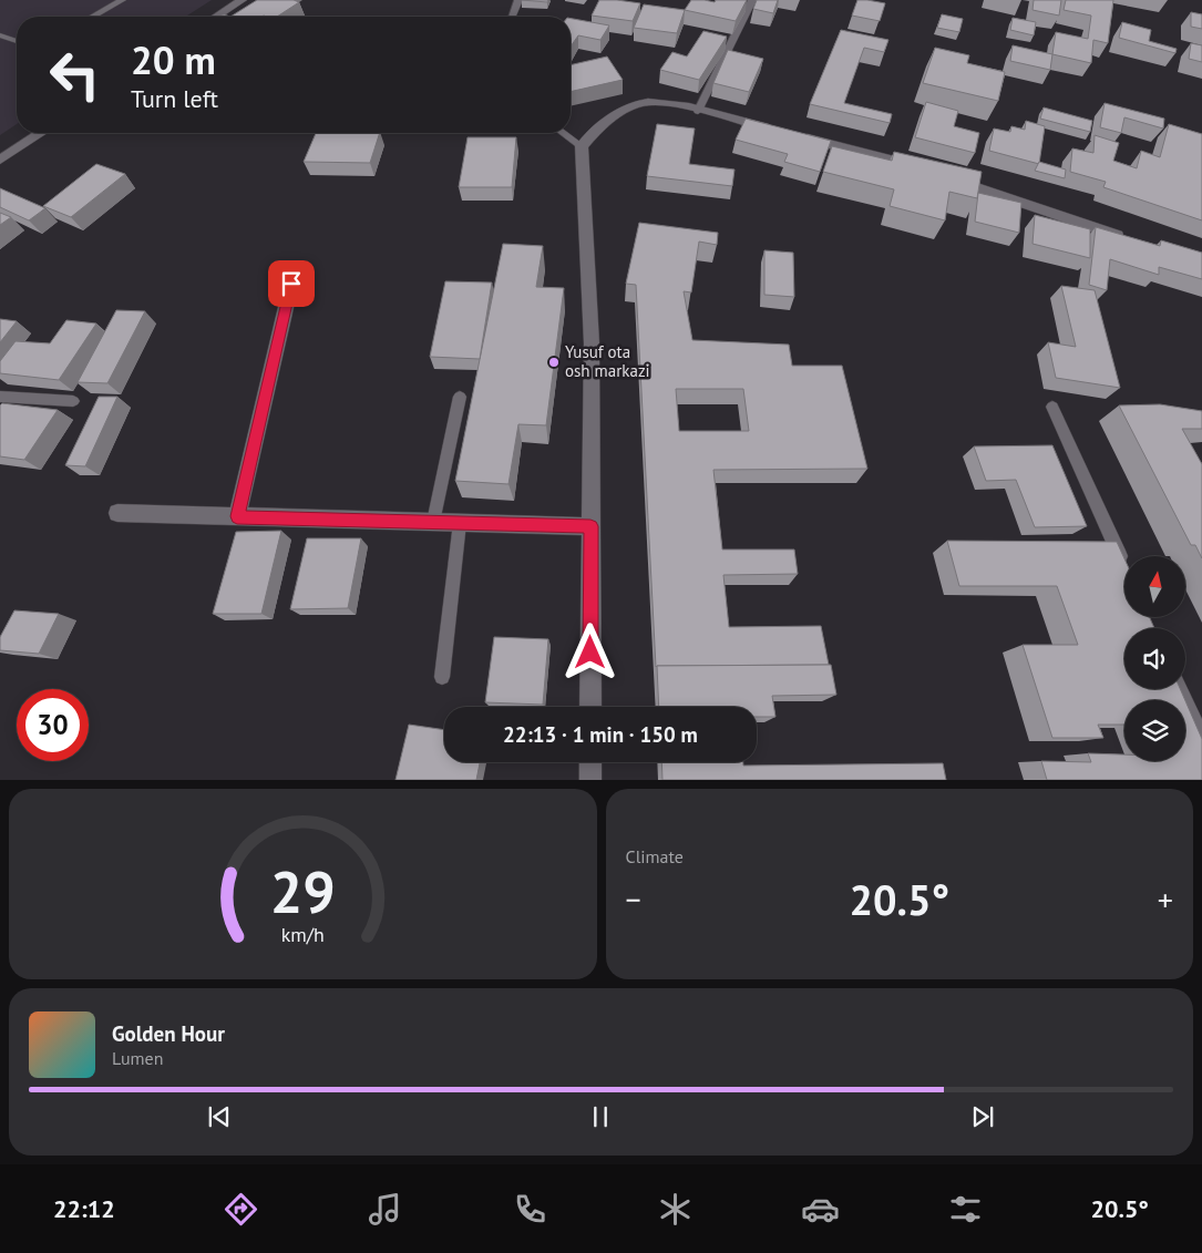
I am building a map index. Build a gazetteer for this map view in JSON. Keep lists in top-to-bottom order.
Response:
{
  "places": ["Yusuf ota osh markazi"],
  "north": "top",
  "page": {
    "turn": ["20 m", "Turn left"],
    "limit": "30",
    "trip": "22:13 · 1 min · 150 m",
    "tile": "Climate",
    "heat": ["−", "20.5°", "+"],
    "song": ["Golden Hour", "Lumen"],
    "tabs": ["22:12", "20.5°"],
    "gauge": ["29", "km/h"]
  }
}
